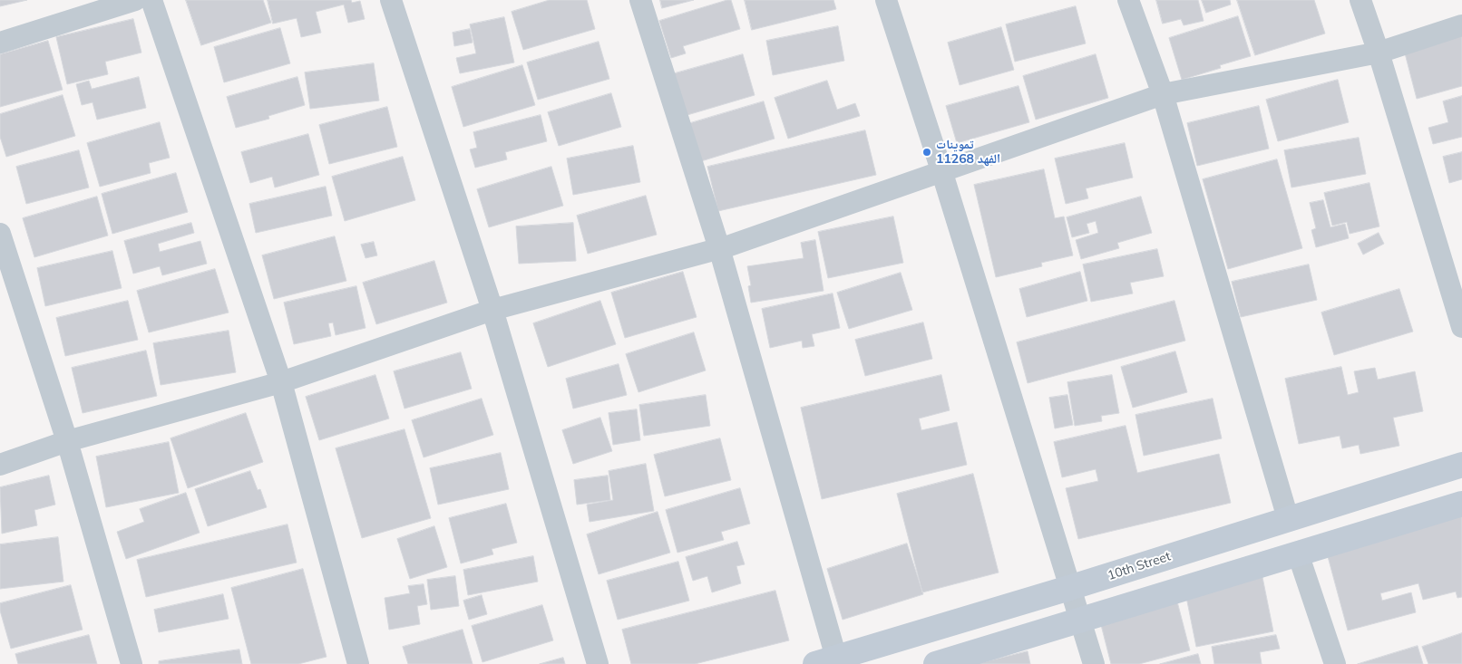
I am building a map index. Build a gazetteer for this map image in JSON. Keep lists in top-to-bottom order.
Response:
{
  "streets": {
    "street": ["10th Street"]
  },
  "places": ["تموينات الفهد 11268"]
}
